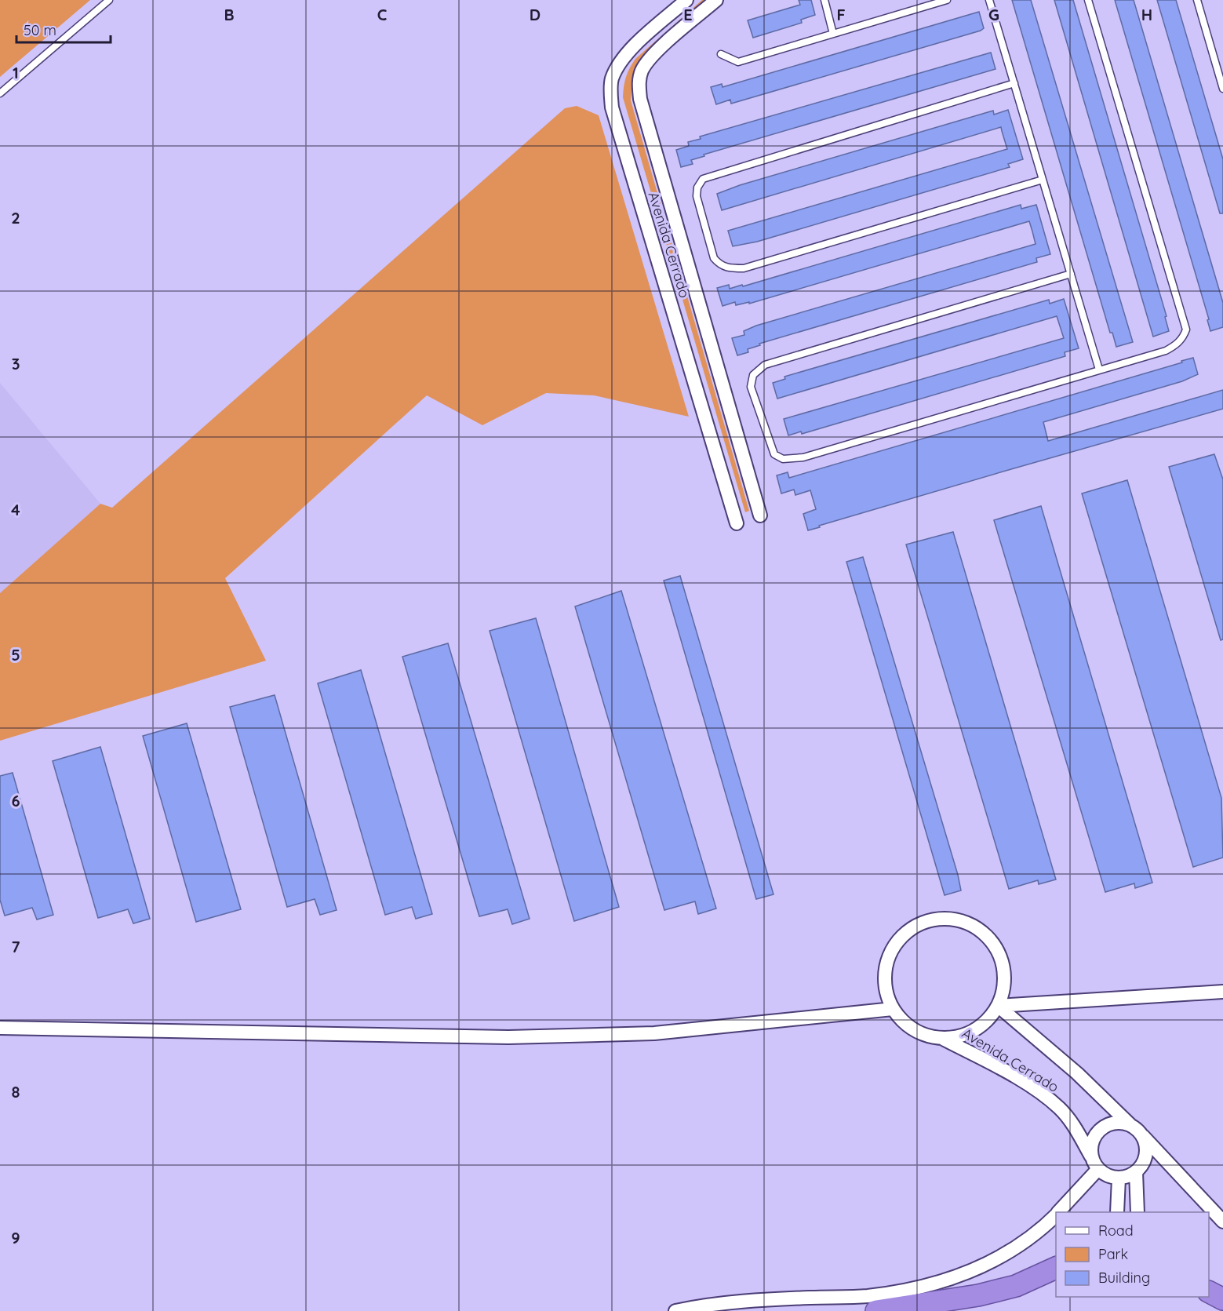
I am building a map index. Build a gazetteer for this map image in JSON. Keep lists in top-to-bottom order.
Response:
{
  "streets": {
    "street": ["Avenida Cerrado"]
  },
  "legend": ["Road", "Park", "Building"],
  "scale_bar": "50 m",
  "grid": {
    "columns": [
      "B",
      "C",
      "D",
      "E",
      "F",
      "G",
      "H"
    ],
    "rows": [
      "1",
      "2",
      "3",
      "4",
      "5",
      "6",
      "7",
      "8",
      "9"
    ]
  }
}
